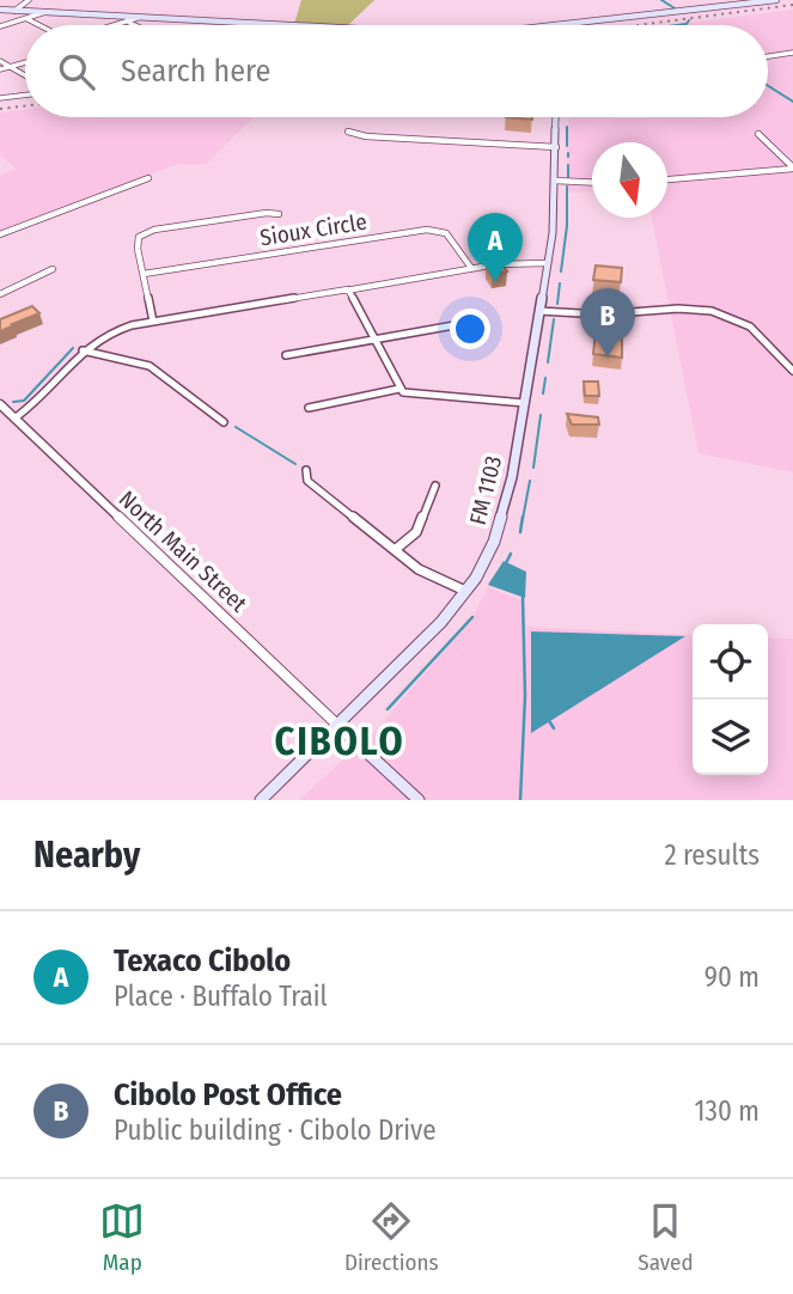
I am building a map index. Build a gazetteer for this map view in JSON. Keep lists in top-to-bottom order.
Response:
{
  "streets": {
    "main road": ["FM 1103"],
    "street": ["Sioux Circle", "North Main Street"]
  },
  "crossings": [
    ["FM 1103", "North Main Street"]
  ],
  "districts": ["CIBOLO"],
  "north": "bottom",
  "page": {
    "search": "Search here",
    "pins": ["A", "B"],
    "heading": ["Nearby", "2 results"],
    "list": [
      {
        "mark": "A",
        "name": "Texaco Cibolo",
        "note": "Place · Buffalo Trail",
        "value": "90 m"
      },
      {
        "mark": "B",
        "name": "Cibolo Post Office",
        "note": "Public building · Cibolo Drive",
        "value": "130 m"
      }
    ],
    "nav": ["Map", "Directions", "Saved"]
  }
}
